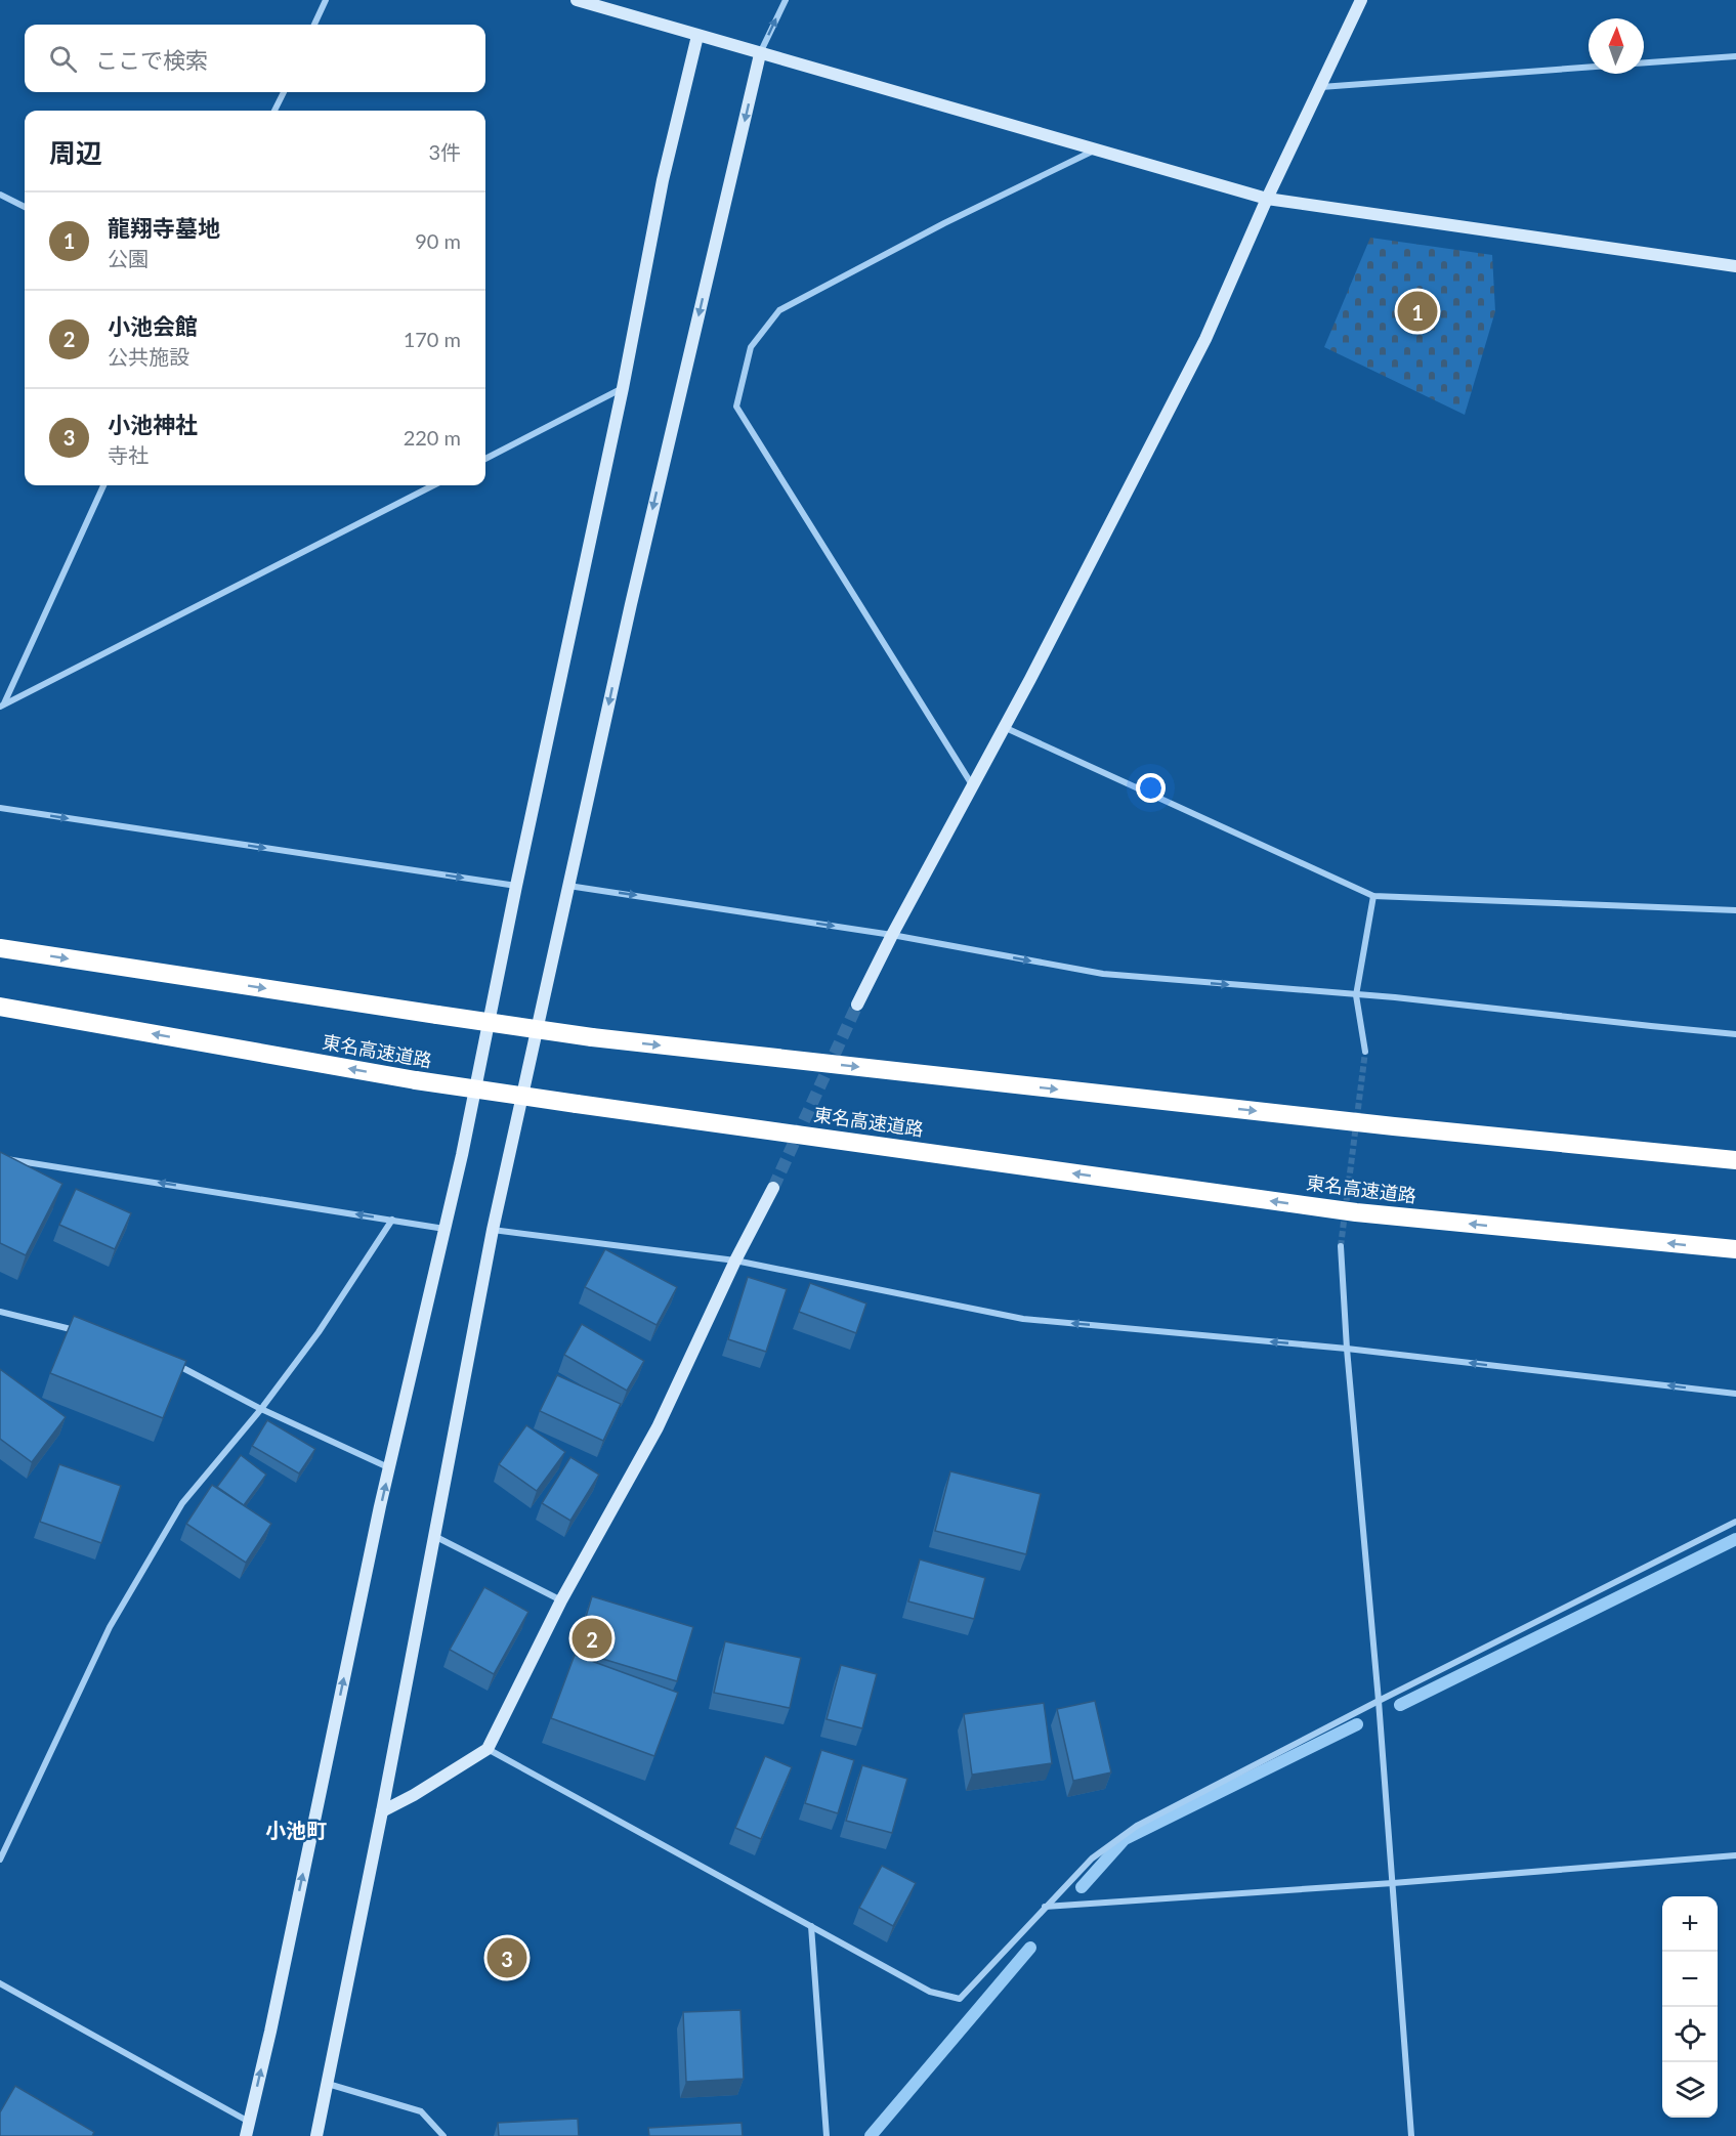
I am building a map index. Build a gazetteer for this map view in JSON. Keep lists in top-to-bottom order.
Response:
{
  "streets": {
    "highway": ["東名高速道路"]
  },
  "districts": ["小池町"],
  "north": "top",
  "page": {
    "search": "ここで検索",
    "heading": ["周辺", "3件"],
    "list": [
      {
        "mark": "1",
        "name": "龍翔寺墓地",
        "note": "公園",
        "value": "90 m"
      },
      {
        "mark": "2",
        "name": "小池会館",
        "note": "公共施設",
        "value": "170 m"
      },
      {
        "mark": "3",
        "name": "小池神社",
        "note": "寺社",
        "value": "220 m"
      }
    ],
    "pins": ["1", "2", "3"],
    "map_buttons": ["+", "−"]
  }
}
